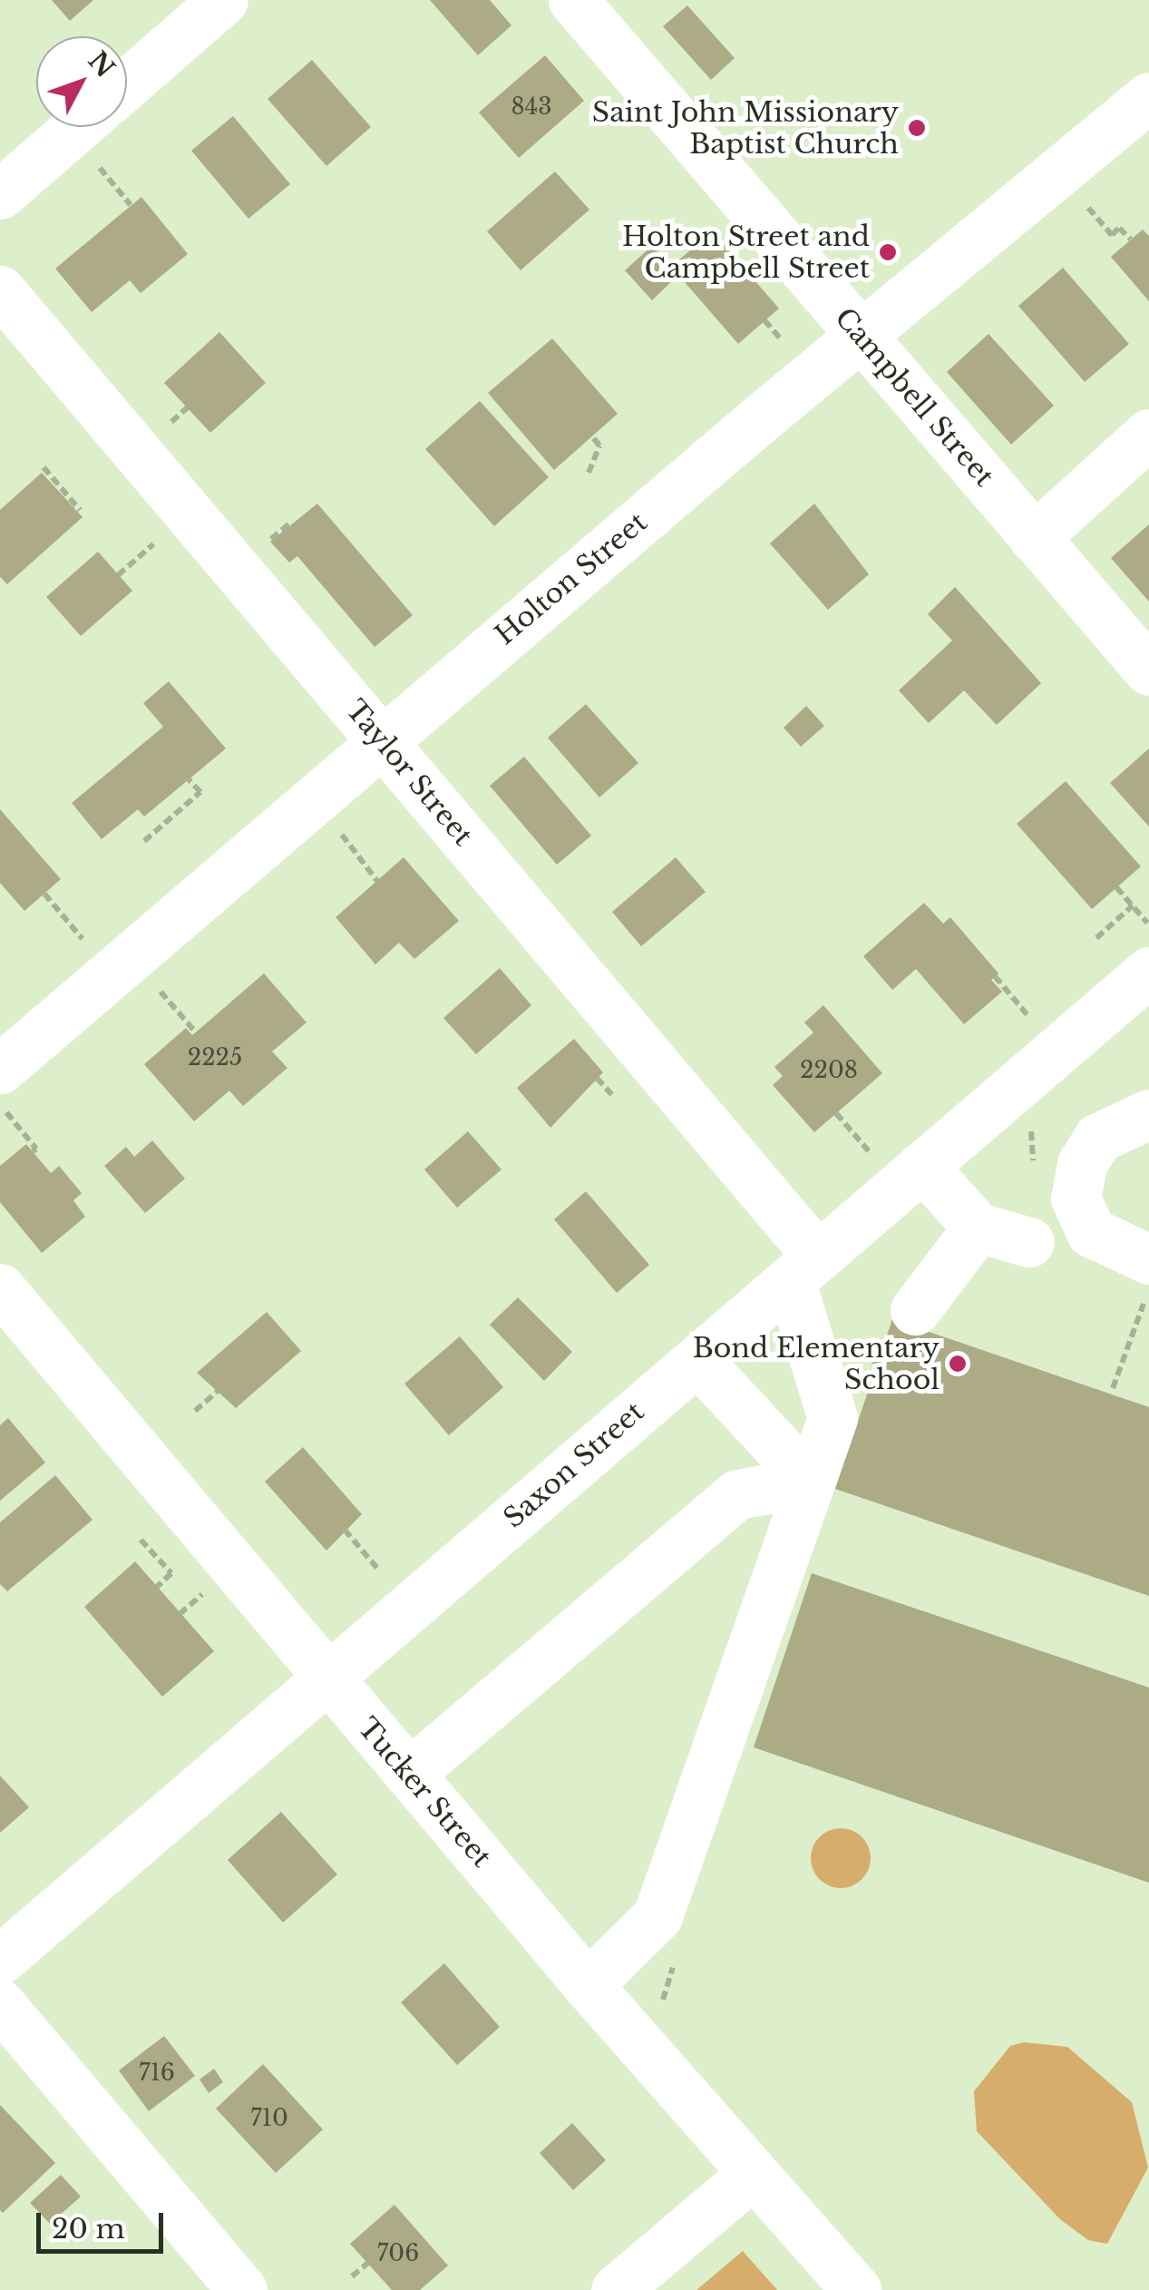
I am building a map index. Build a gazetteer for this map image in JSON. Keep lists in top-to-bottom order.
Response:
{
  "streets": {
    "street": [
      "Campbell Street",
      "Holton Street",
      "Taylor Street",
      "Saxon Street",
      "Tucker Street"
    ]
  },
  "crossings": [
    ["Campbell Street", "Holton Street"],
    ["Holton Street", "Taylor Street"],
    ["Taylor Street", "Saxon Street"],
    ["Saxon Street", "Tucker Street"]
  ],
  "places": ["Saint John Missionary Baptist Church", "Holton Street and Campbell Street", "Bond Elementary School"],
  "house_numbers": [
    "843",
    "2225",
    "2208",
    "716",
    "710",
    "706"
  ],
  "scale_bar": "20 m",
  "north": "top right"
}
